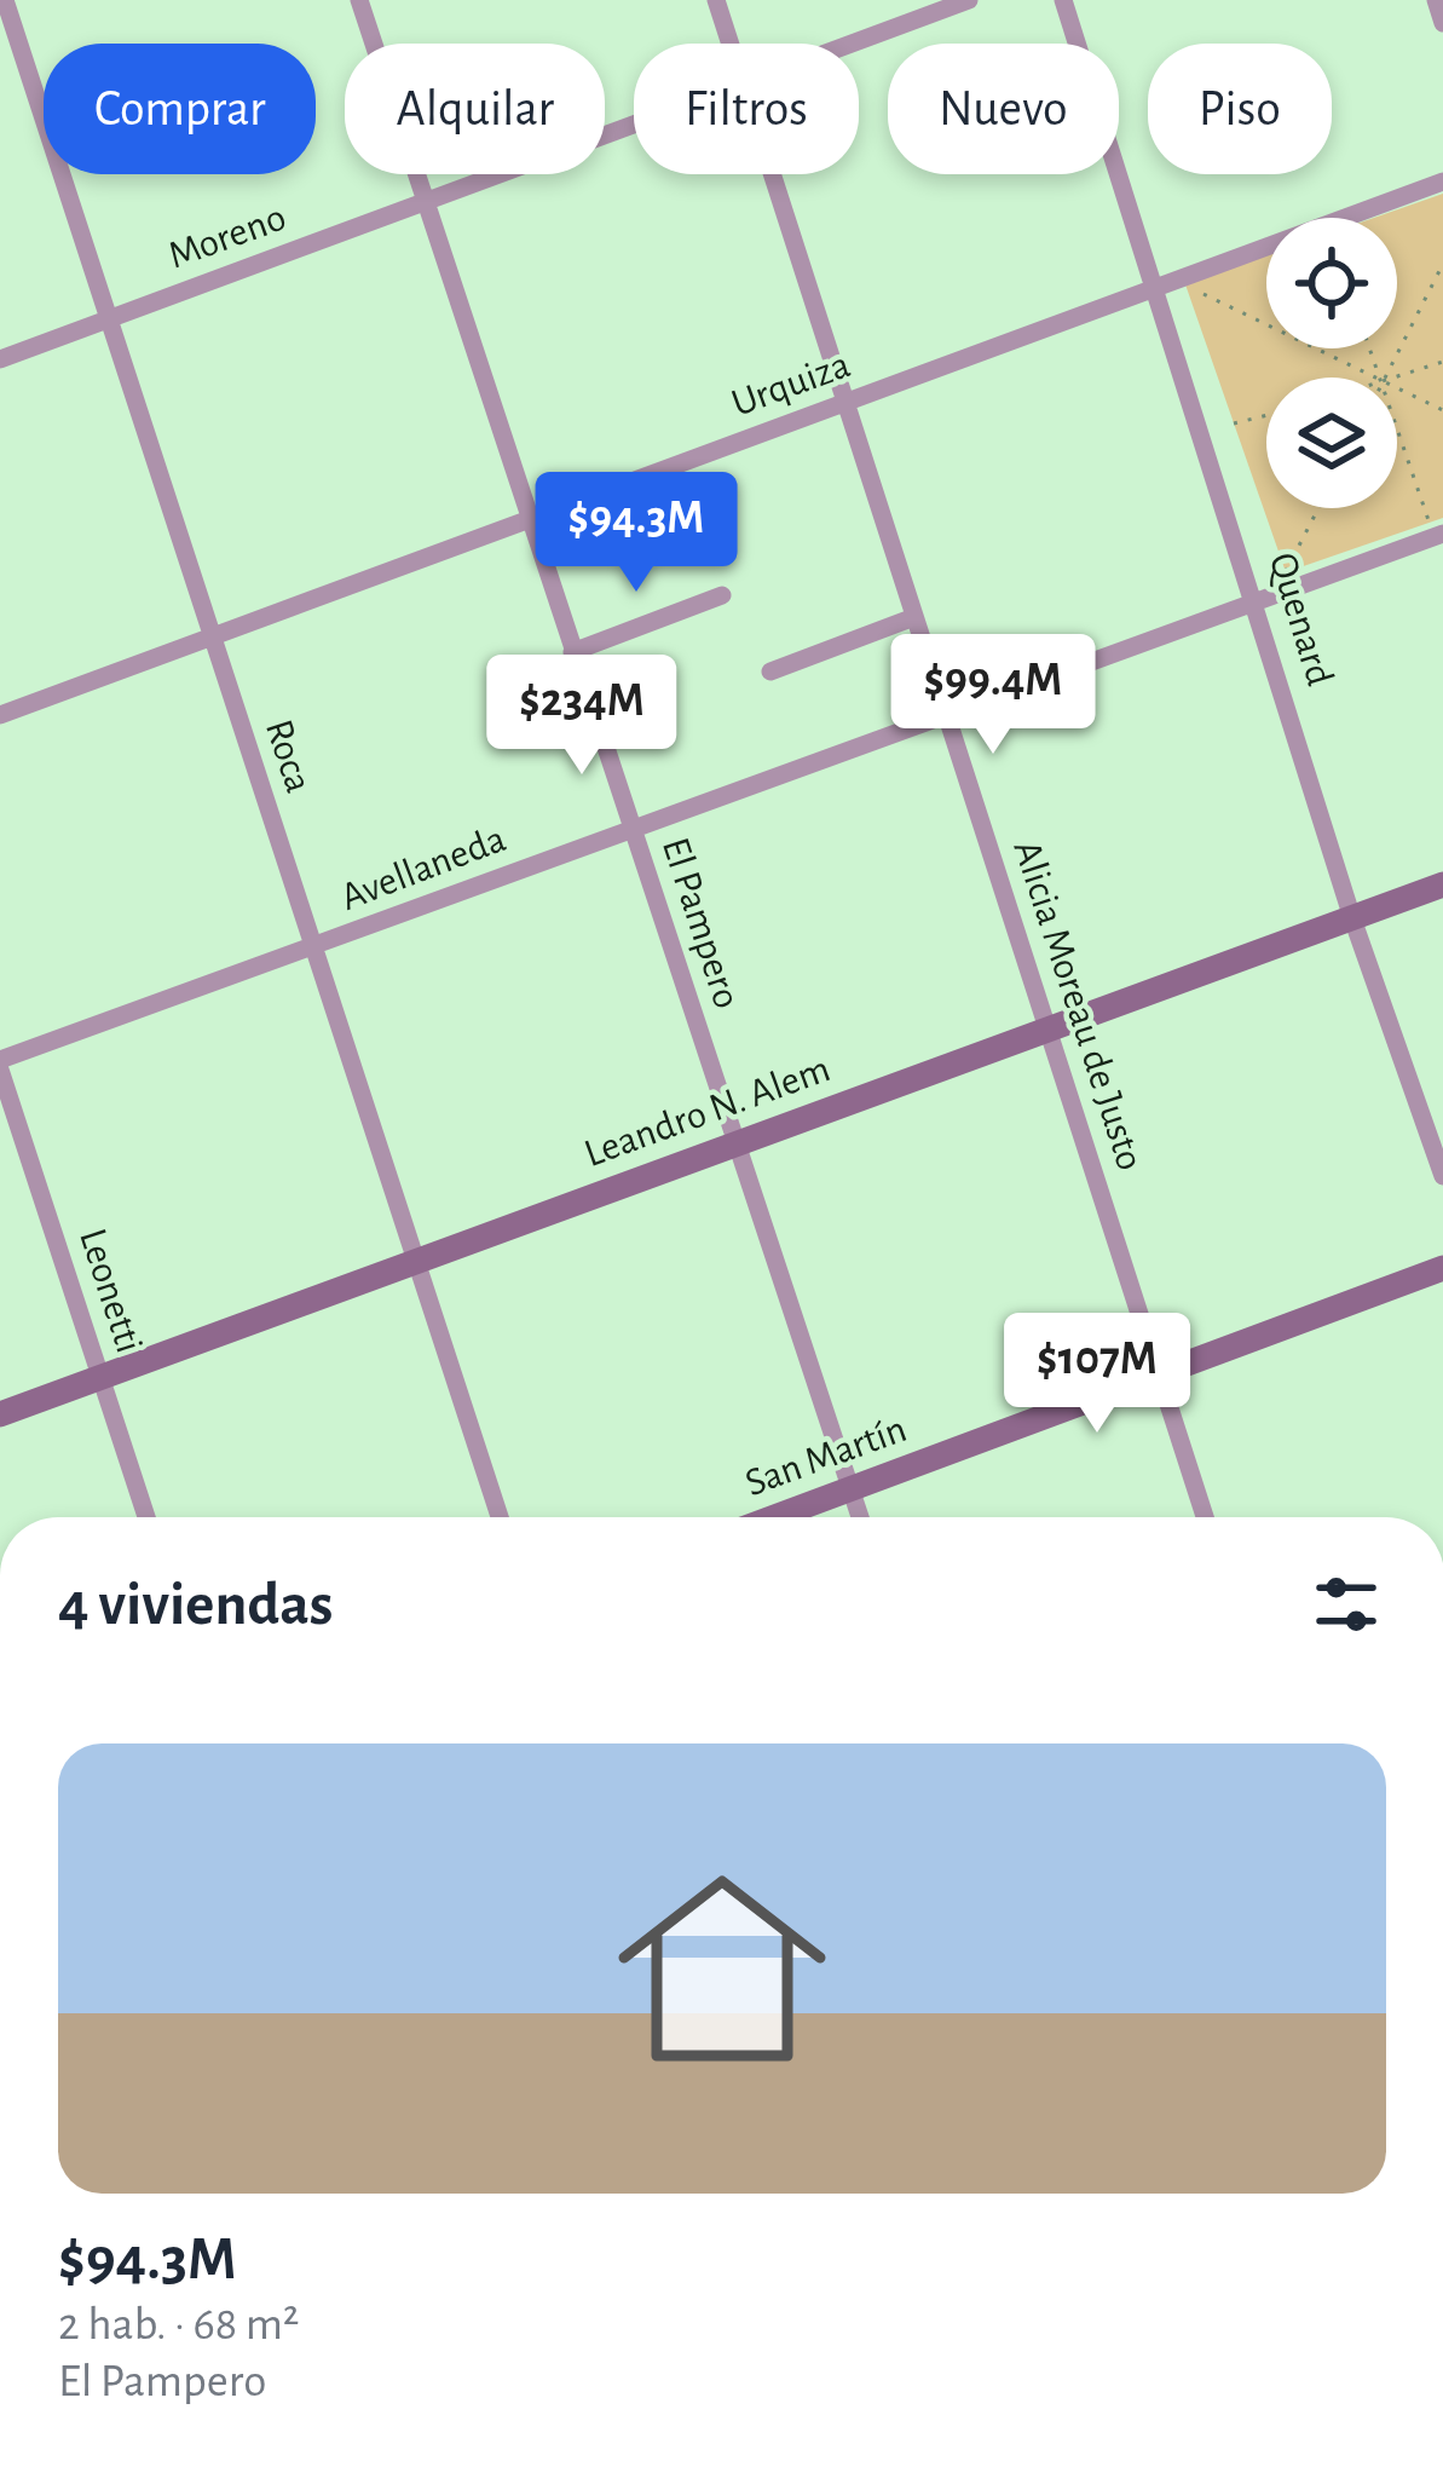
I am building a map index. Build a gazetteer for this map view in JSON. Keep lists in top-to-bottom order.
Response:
{
  "streets": {
    "main road": ["Leandro N. Alem", "San Martín"],
    "street": [
      "Moreno",
      "Urquiza",
      "Quenard",
      "Roca",
      "Avellaneda",
      "El Pampero",
      "Alicia Moreau de Justo",
      "Leonetti"
    ]
  },
  "crossings": [
    ["Moreno", "Roca"],
    ["Moreno", "El Pampero"],
    ["Urquiza", "Quenard"],
    ["Urquiza", "Roca"],
    ["Urquiza", "El Pampero"],
    ["Urquiza", "Alicia Moreau de Justo"],
    ["Quenard", "Avellaneda"],
    ["Quenard", "Leandro N. Alem"],
    ["Roca", "Avellaneda"],
    ["Roca", "Leandro N. Alem"],
    ["Avellaneda", "El Pampero"],
    ["Avellaneda", "Alicia Moreau de Justo"],
    ["Avellaneda", "Leonetti"],
    ["El Pampero", "Leandro N. Alem"],
    ["El Pampero", "San Martín"],
    ["Alicia Moreau de Justo", "Leandro N. Alem"],
    ["Alicia Moreau de Justo", "San Martín"],
    ["Leandro N. Alem", "Leonetti"]
  ],
  "page": {
    "chip": [
      "Comprar",
      "Alquilar",
      "Filtros",
      "Nuevo",
      "Piso"
    ],
    "price": [
      "$94.3M",
      "$99.4M",
      "$234M",
      "$107M"
    ],
    "heading": "4 viviendas",
    "list": [
      {
        "name": "$94.3M",
        "note": "2 hab. · 68 m² · El Pampero"
      }
    ]
  }
}
